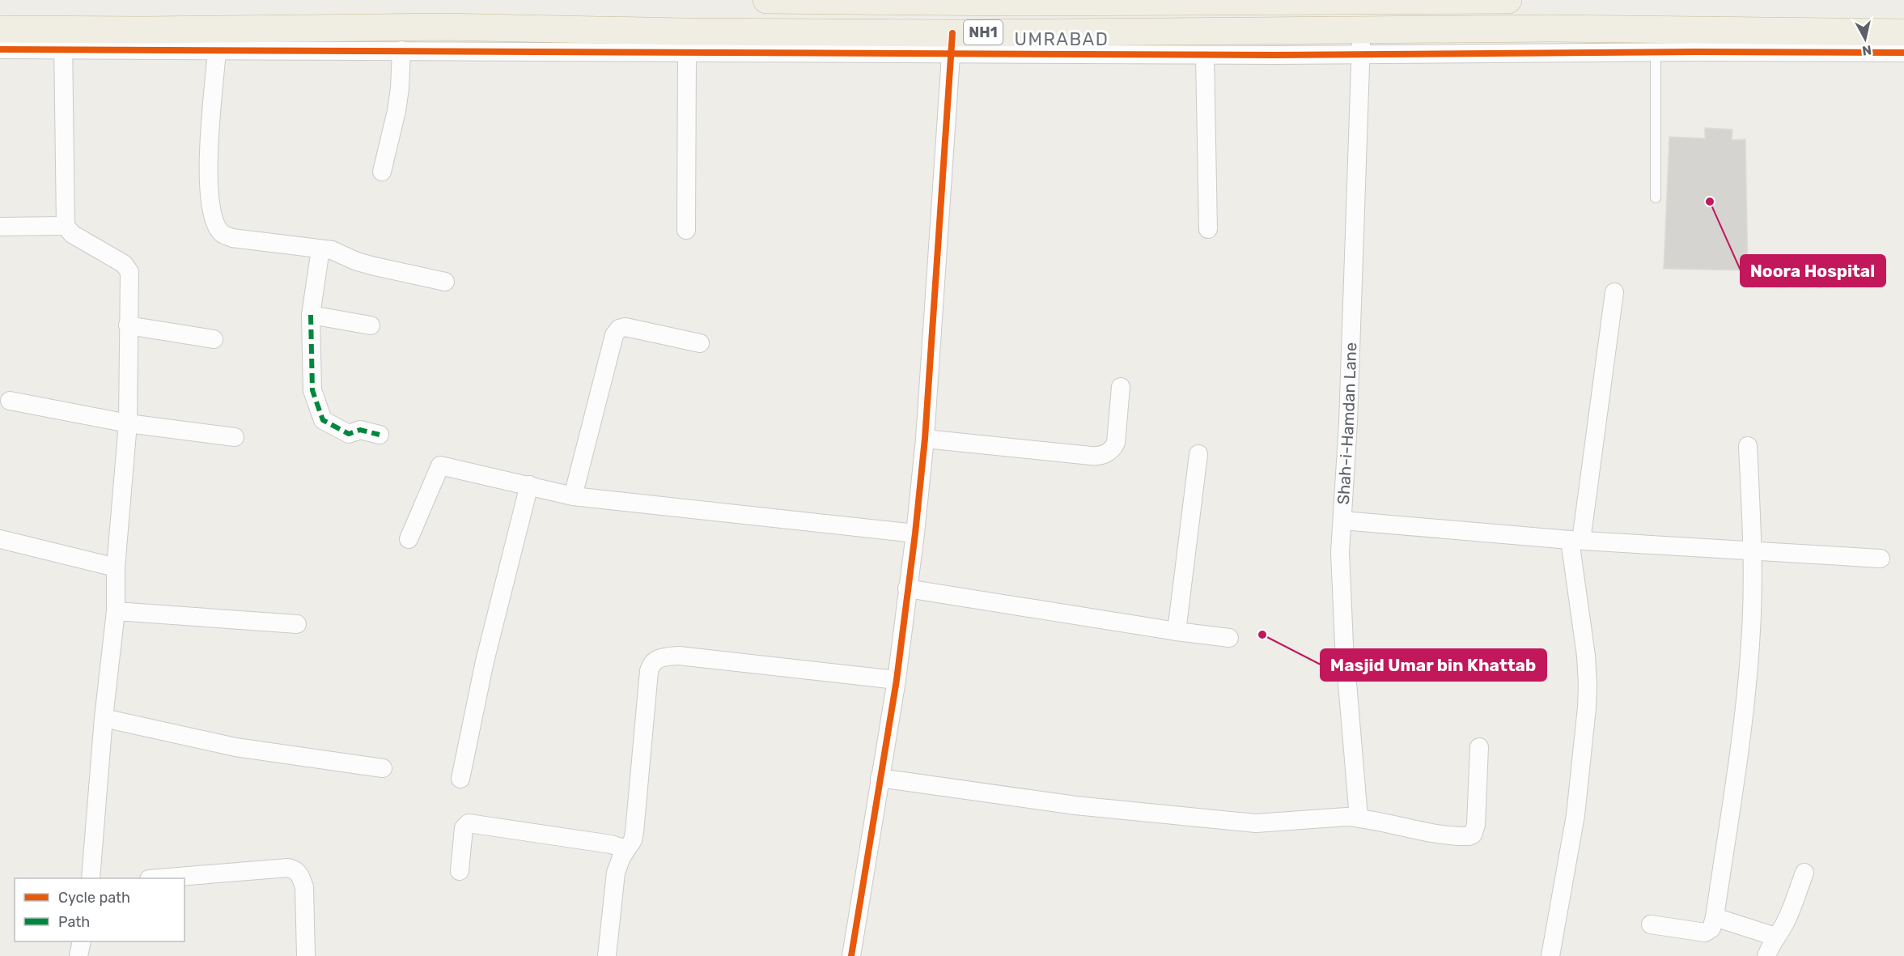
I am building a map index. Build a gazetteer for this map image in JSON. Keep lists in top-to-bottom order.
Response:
{
  "streets": {
    "highway": ["NH1"],
    "street": ["Shah-i-Hamdan Lane"]
  },
  "crossings": [
    ["NH1", "Shah-i-Hamdan Lane"]
  ],
  "districts": ["UMRABAD"],
  "places": ["Noora Hospital", "Masjid Umar bin Khattab"],
  "legend": ["Cycle path", "Path"],
  "north": "bottom"
}
